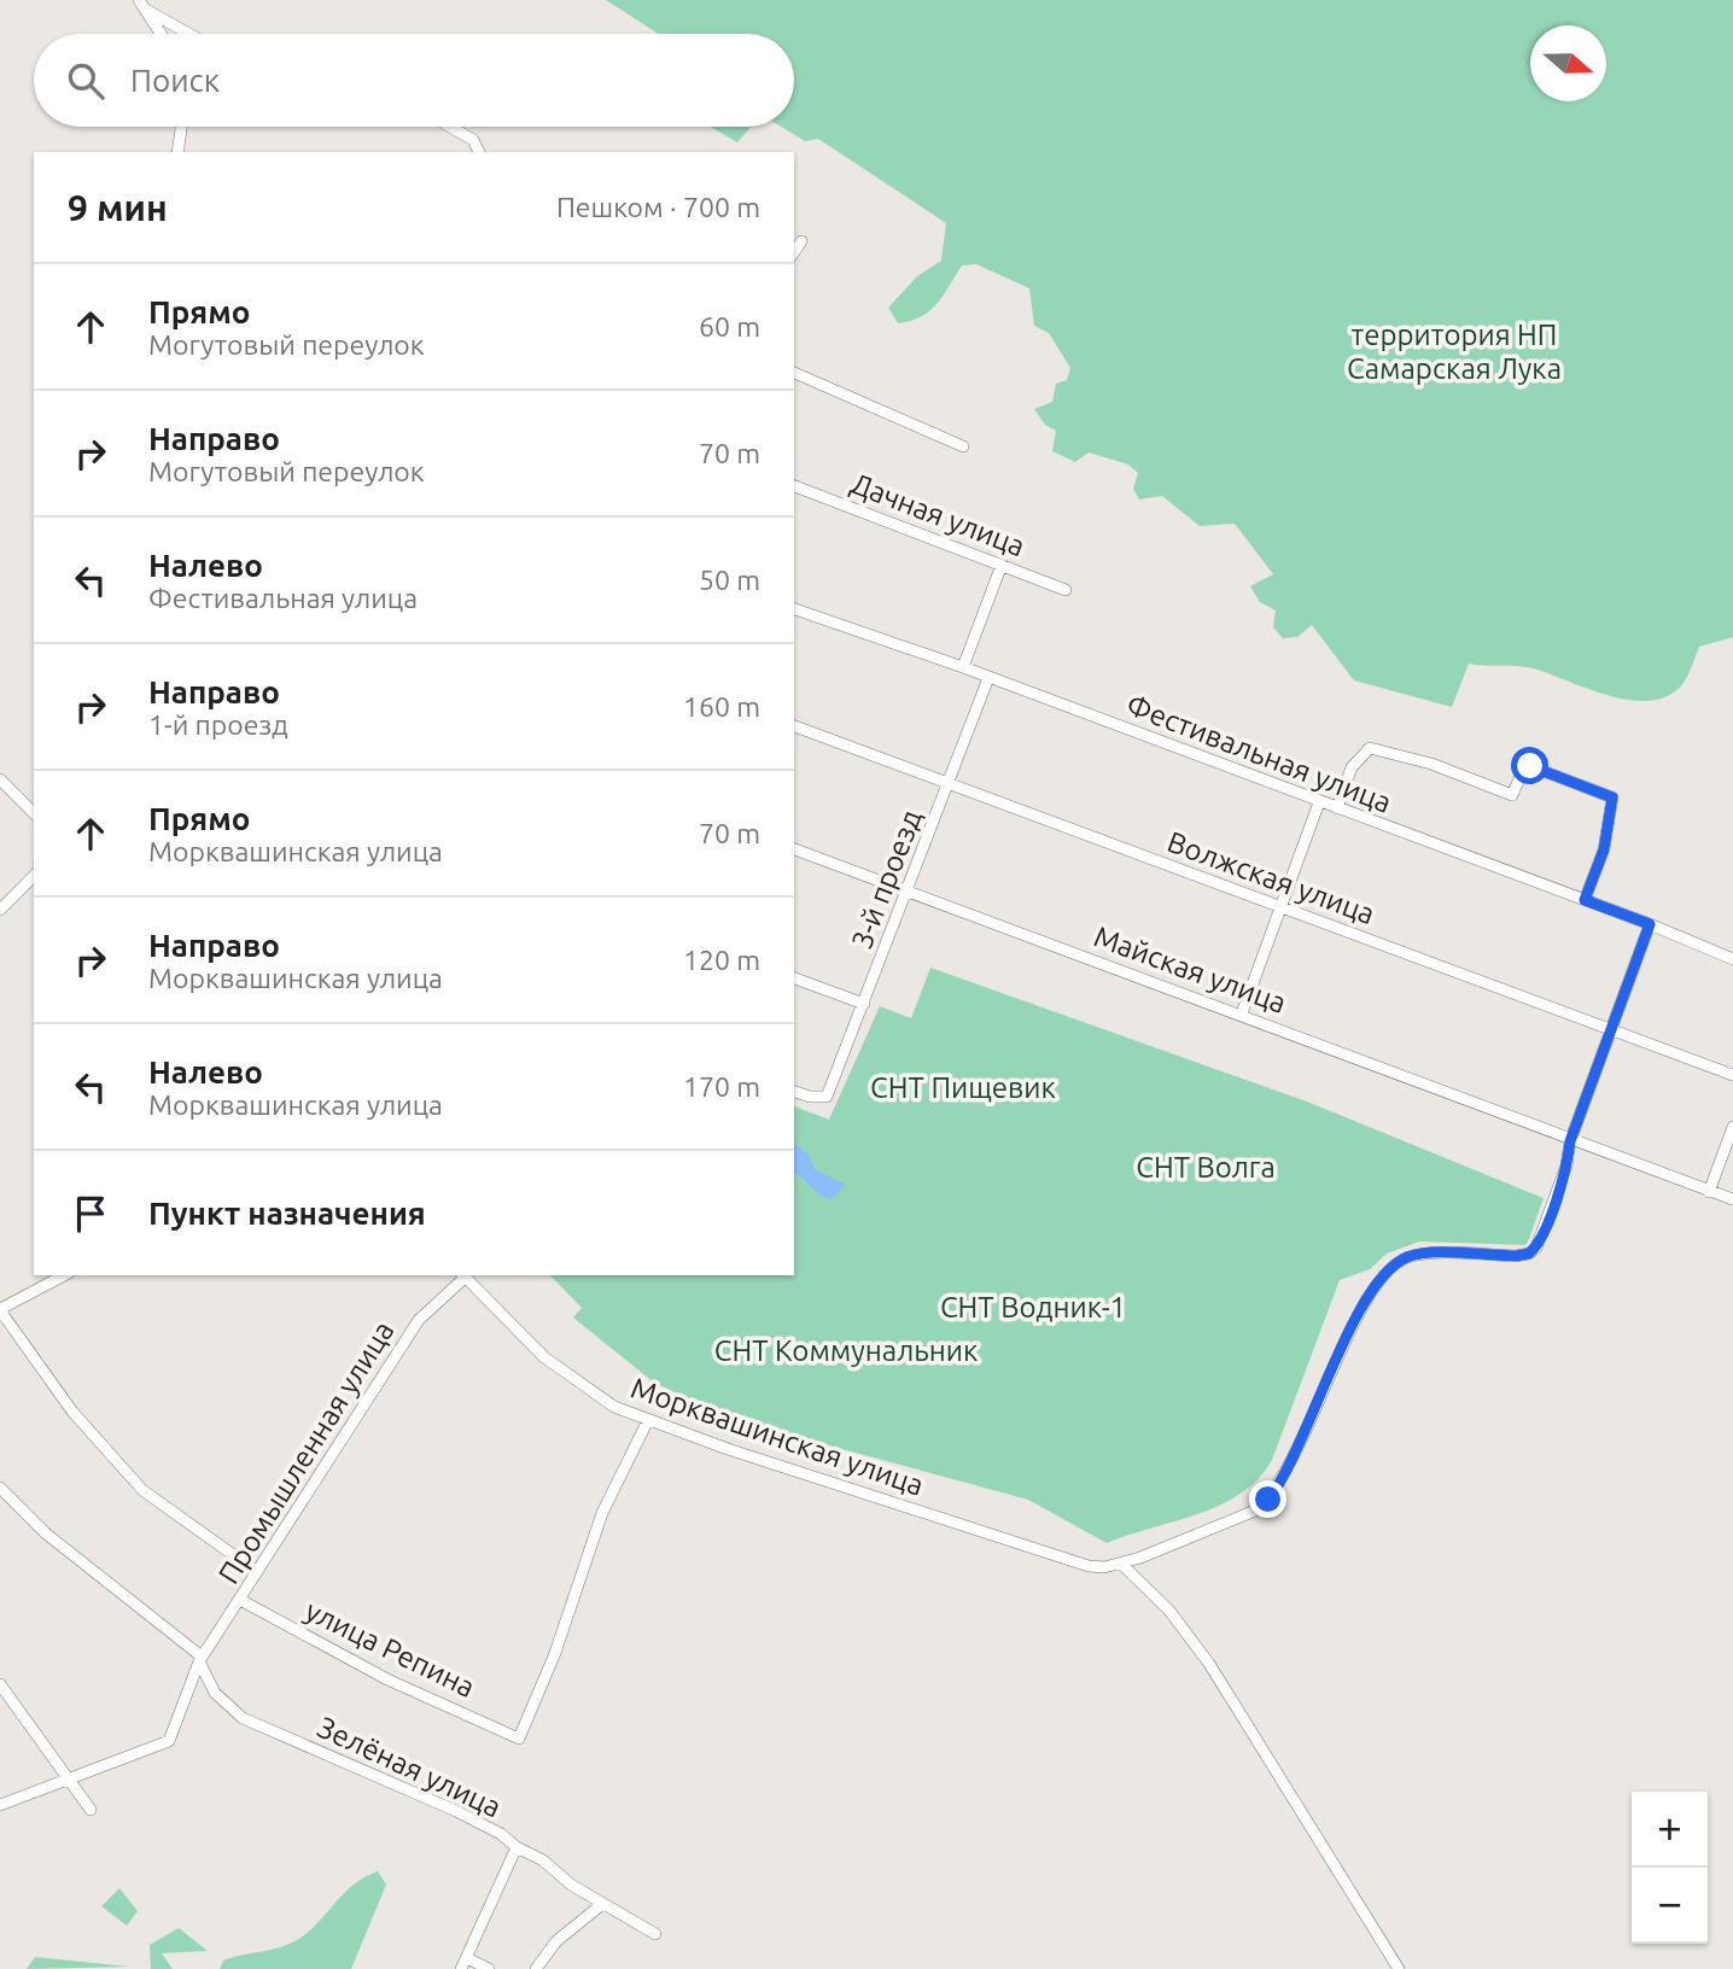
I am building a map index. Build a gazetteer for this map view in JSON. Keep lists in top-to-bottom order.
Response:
{
  "streets": {
    "street": [
      "Дачная улица",
      "Фестивальная улица",
      "Волжская улица",
      "3-й проезд",
      "Майская улица",
      "Морквашинская улица",
      "Промышленная улица",
      "улица Репина",
      "Зелёная улица"
    ]
  },
  "crossings": [
    ["Фестивальная улица", "3-й проезд"],
    ["Волжская улица", "3-й проезд"],
    ["3-й проезд", "Майская улица"],
    ["Майская улица", "Морквашинская улица"],
    ["Морквашинская улица", "Промышленная улица"],
    ["Морквашинская улица", "улица Репина"],
    ["Промышленная улица", "улица Репина"],
    ["Промышленная улица", "Зелёная улица"]
  ],
  "parks": [
    "территория НП Самарская Лука",
    "СНТ Пищевик",
    "СНТ Волга",
    "СНТ Водник-1",
    "СНТ Коммунальник"
  ],
  "north": "right",
  "page": {
    "search": "Поиск",
    "heading": ["9 мин", "Пешком · 700 m"],
    "list": [
      ["Прямо", "Могутовый переулок", "60 m"],
      ["Направо", "Могутовый переулок", "70 m"],
      ["Налево", "Фестивальная улица", "50 m"],
      ["Направо", "1-й проезд", "160 m"],
      ["Прямо", "Морквашинская улица", "70 m"],
      ["Направо", "Морквашинская улица", "120 m"],
      ["Налево", "Морквашинская улица", "170 m"],
      "Пункт назначения"
    ],
    "map_buttons": ["+", "−"]
  }
}
